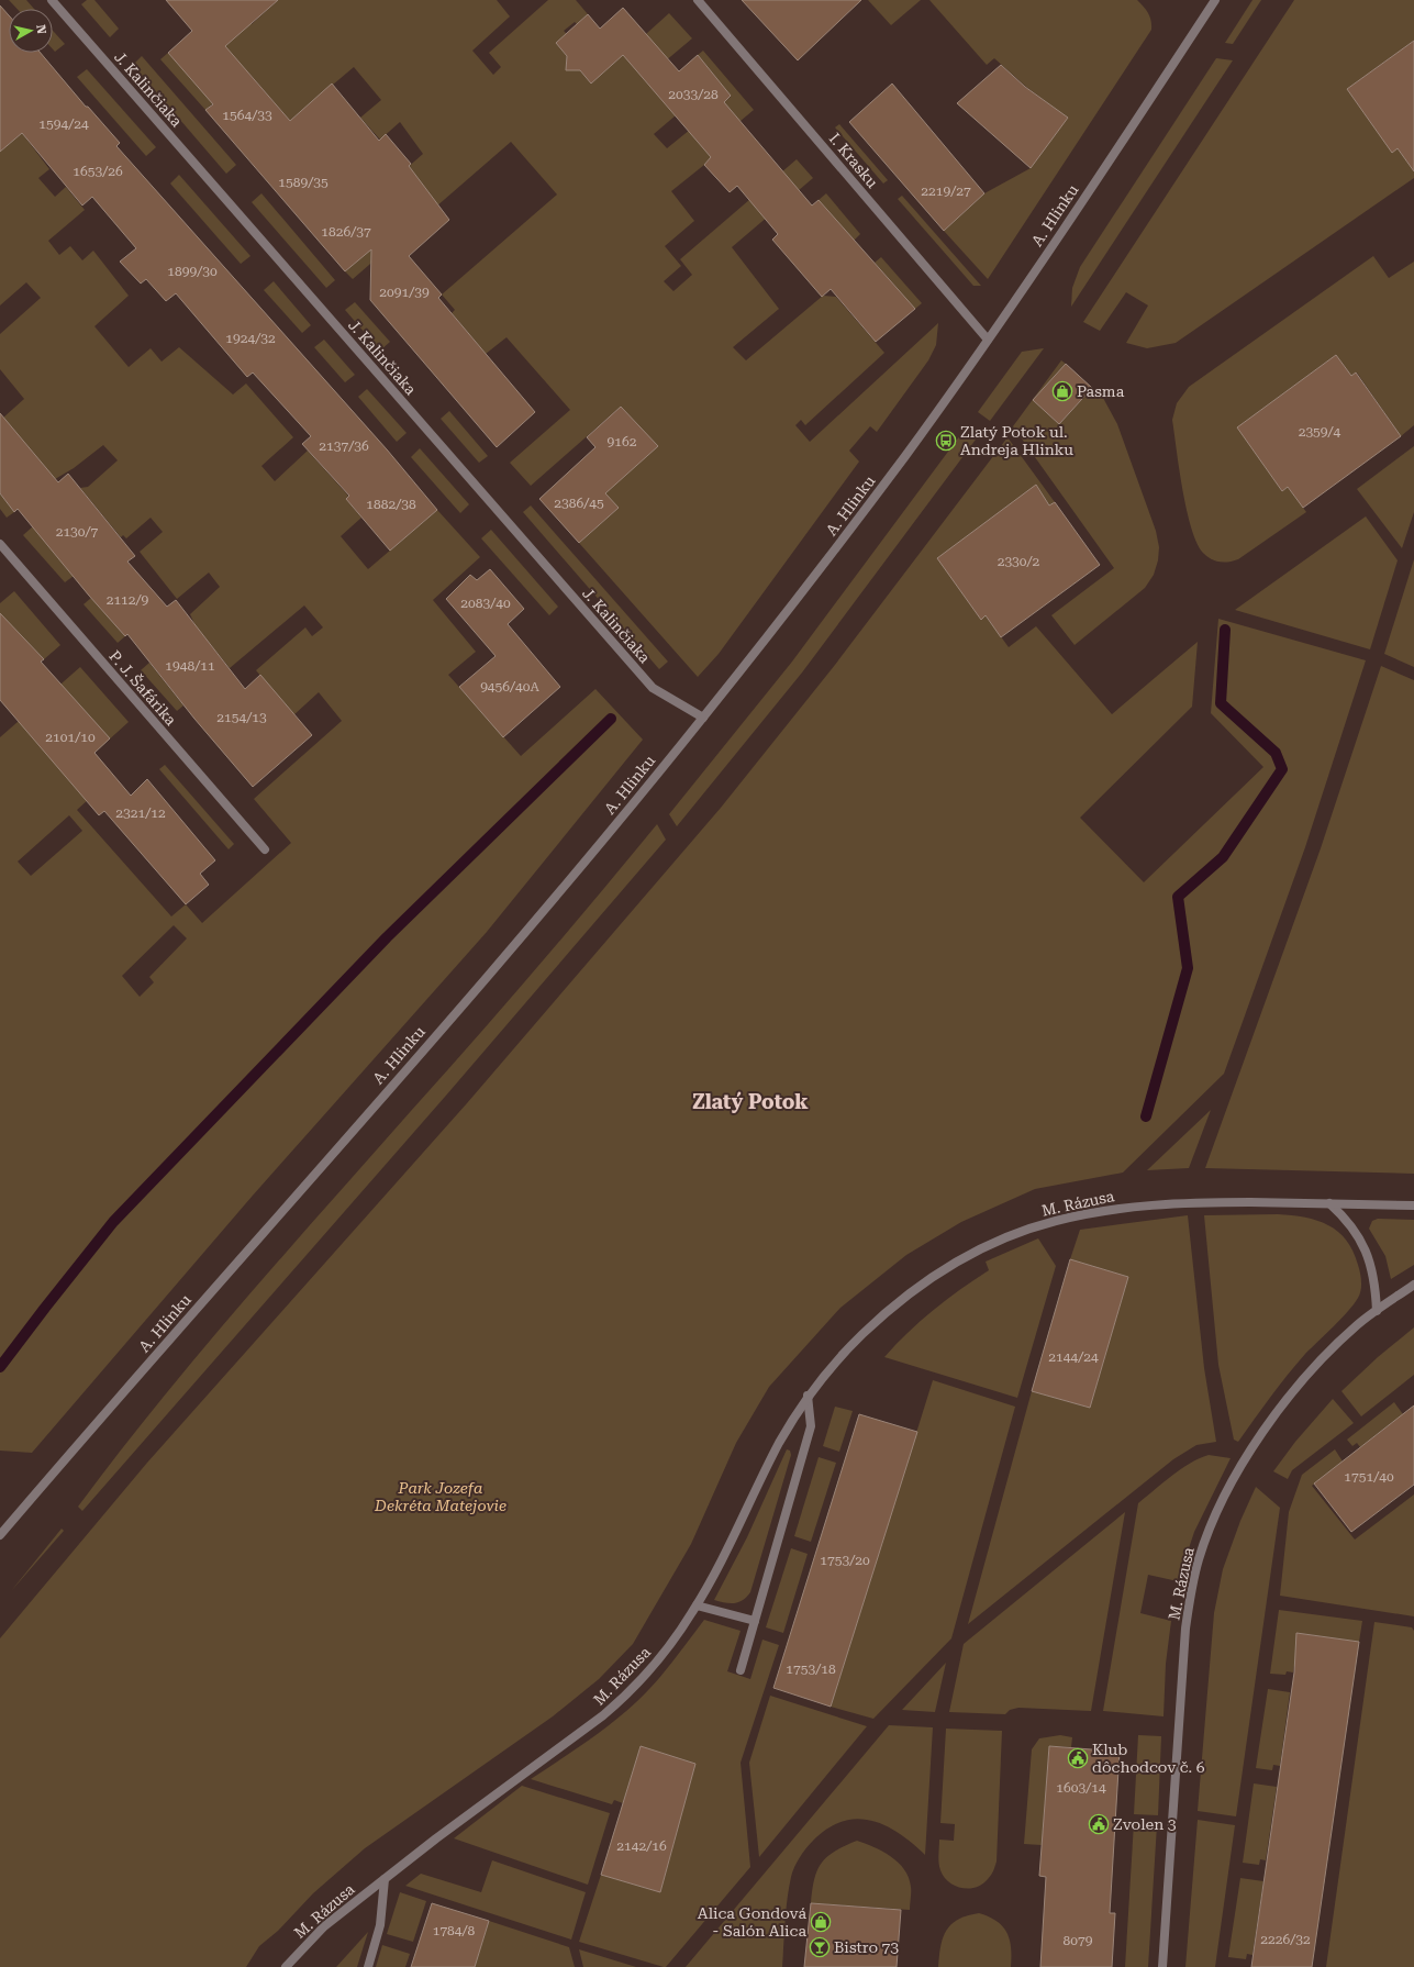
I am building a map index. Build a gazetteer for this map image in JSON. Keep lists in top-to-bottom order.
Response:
{
  "streets": {
    "street": [
      "J. Kalinčiaka",
      "I. Krasku",
      "A. Hlinku",
      "P. J. Šafárika",
      "M. Rázusa"
    ]
  },
  "crossings": [
    ["J. Kalinčiaka", "A. Hlinku"],
    ["I. Krasku", "A. Hlinku"]
  ],
  "districts": ["Zlatý Potok"],
  "parks": ["Park Jozefa Dekréta Matejovie"],
  "places": {
    "shop": ["Pasma", "Alica Gondová - Salón Alica"],
    "bus stop": ["Zlatý Potok ul. Andreja Hlinku"],
    "public building": ["Klub dôchodcov č. 6", "Zvolen 3"],
    "bar": ["Bistro 73"]
  },
  "house_numbers": [
    "2033/28",
    "1564/33",
    "1594/24",
    "1653/26",
    "1589/35",
    "2219/27",
    "1826/37",
    "1899/30",
    "2091/39",
    "1924/32",
    "2359/4",
    "9162",
    "2137/36",
    "2386/45",
    "1882/38",
    "2130/7",
    "2330/2",
    "2112/9",
    "2083/40",
    "1948/11",
    "9456/40A",
    "2154/13",
    "2101/10",
    "2321/12",
    "2144/24",
    "1751/40",
    "1753/20",
    "1753/18",
    "1603/14",
    "2142/16",
    "1784/8",
    "2226/32",
    "8079"
  ],
  "north": "right"
}
